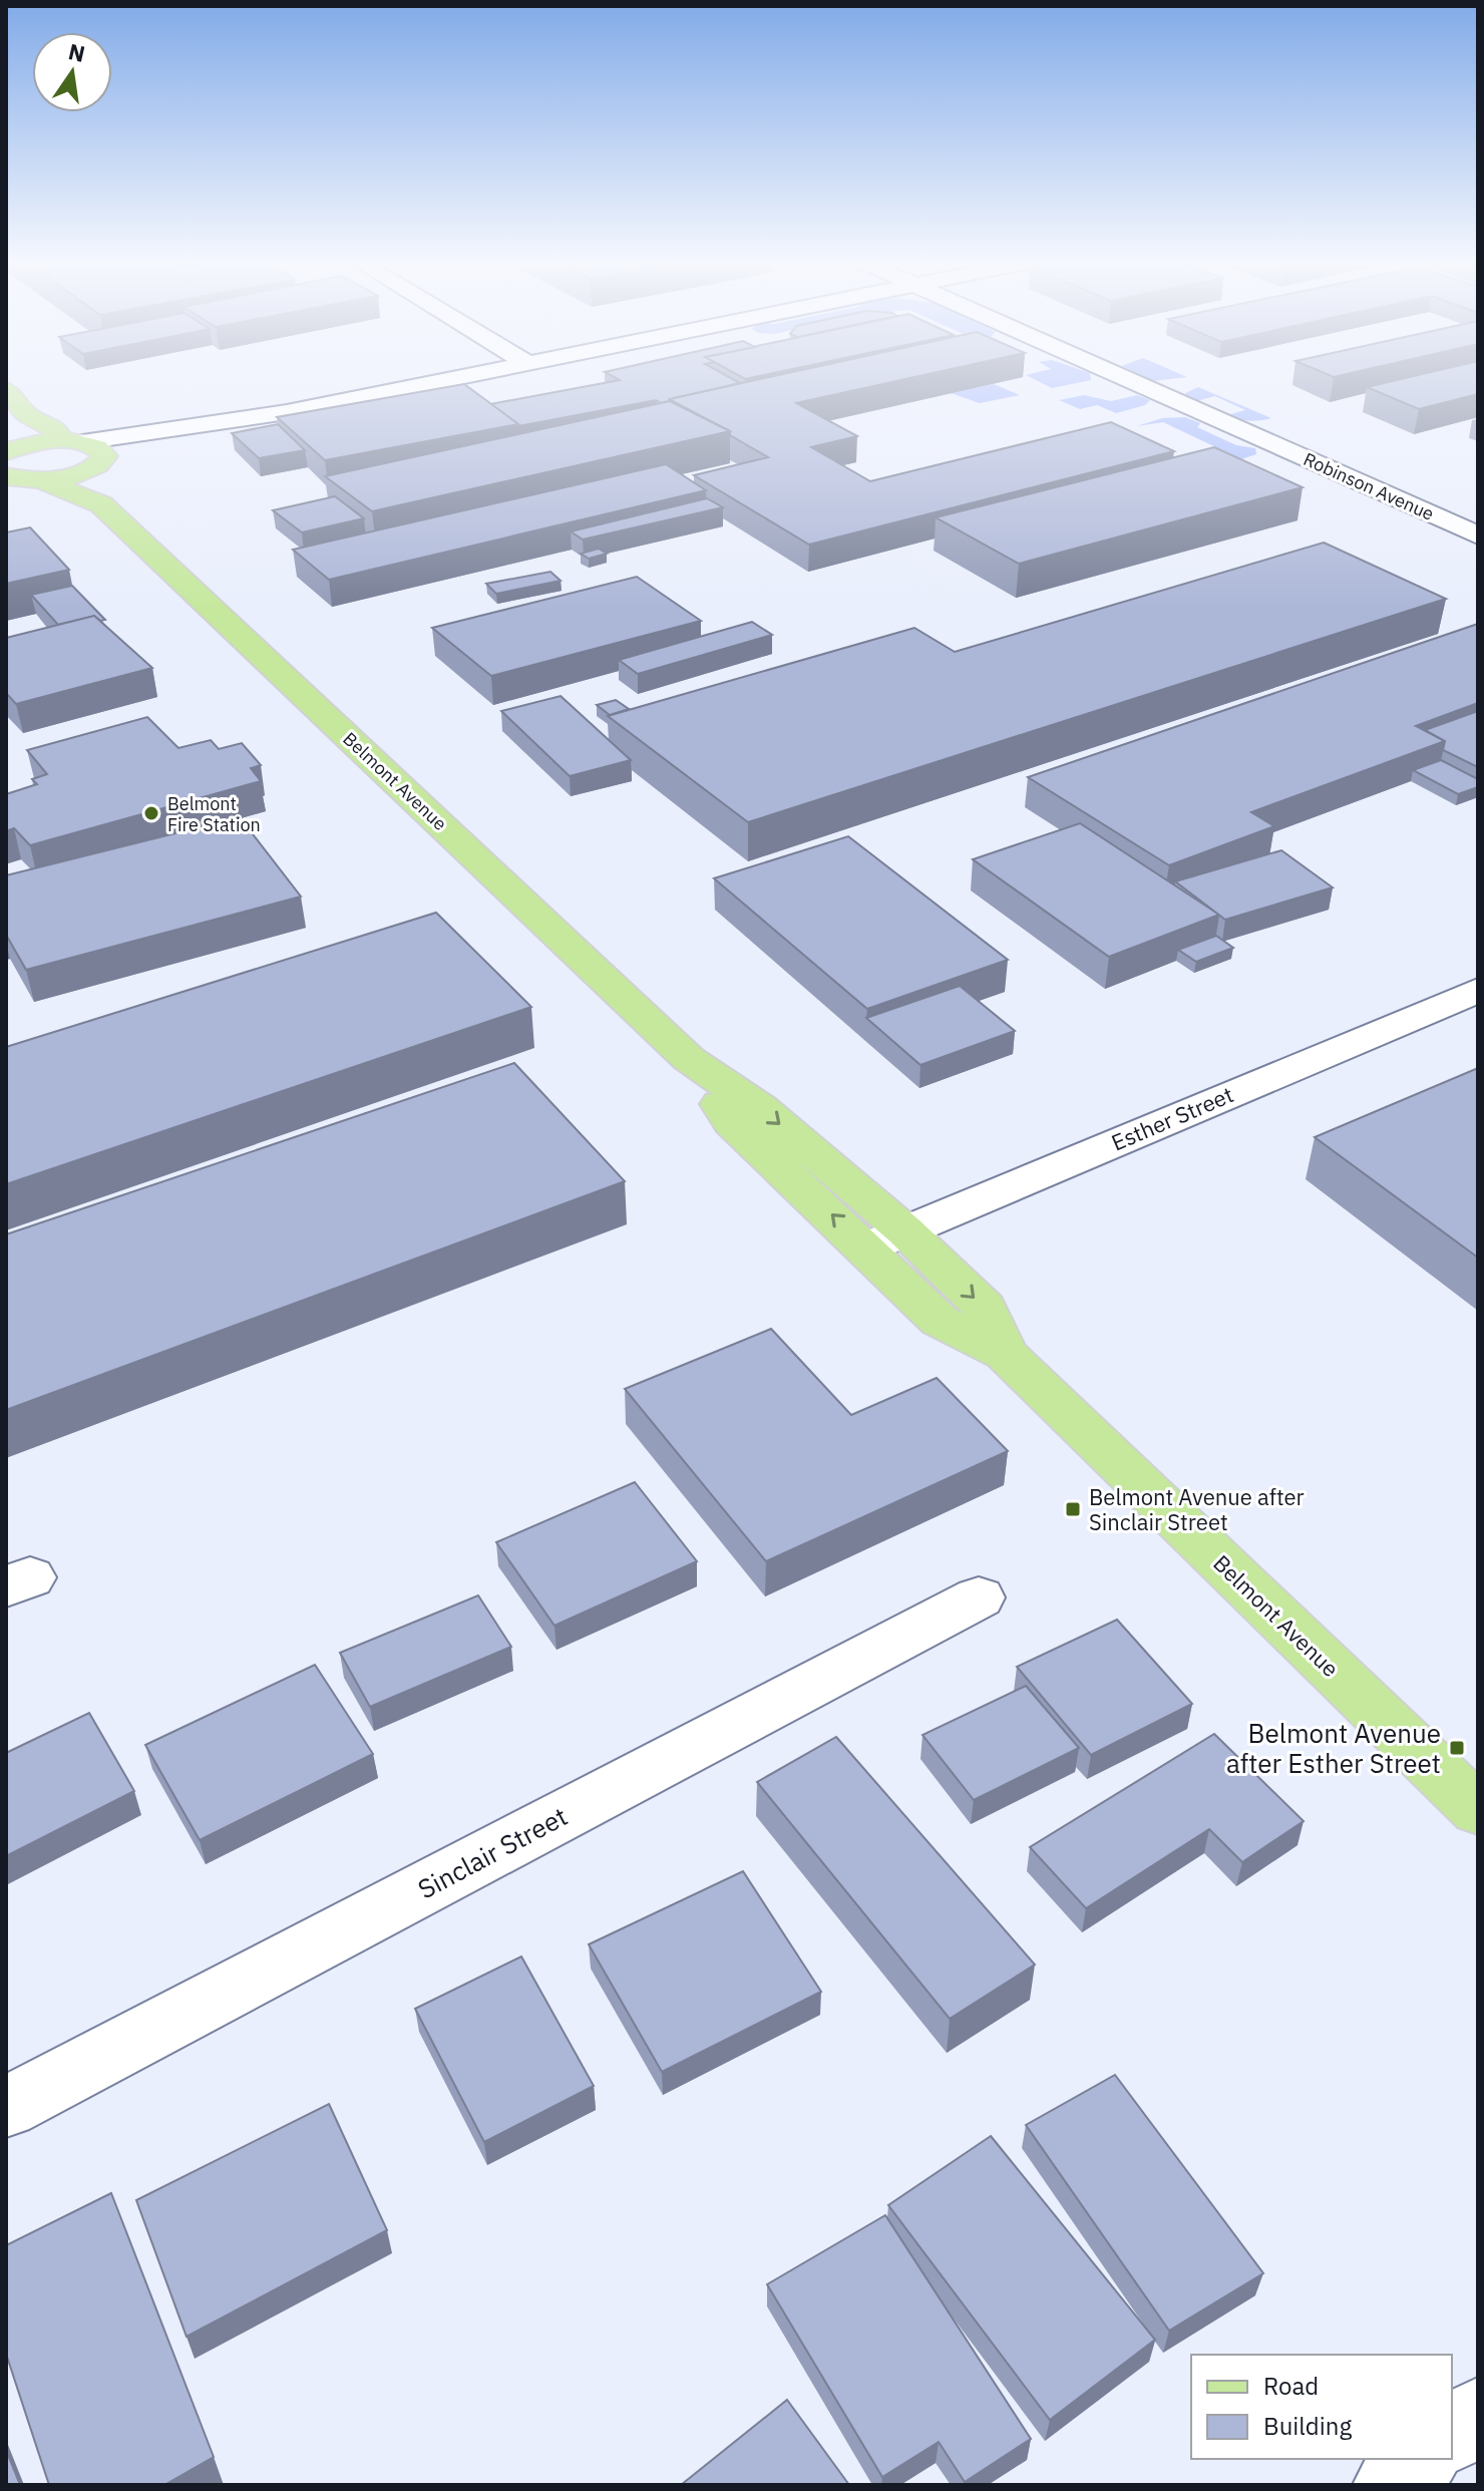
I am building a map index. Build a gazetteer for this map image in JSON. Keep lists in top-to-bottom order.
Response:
{
  "streets": {
    "main road": ["Belmont Avenue"],
    "street": ["Robinson Avenue", "Esther Street", "Sinclair Street"]
  },
  "crossings": [
    ["Belmont Avenue", "Esther Street"]
  ],
  "places": {
    "other": ["Belmont Fire Station"],
    "transit": ["Belmont Avenue after Sinclair Street", "Belmont Avenue after Esther Street"]
  },
  "legend": ["Road", "Building"],
  "north": "top"
}
